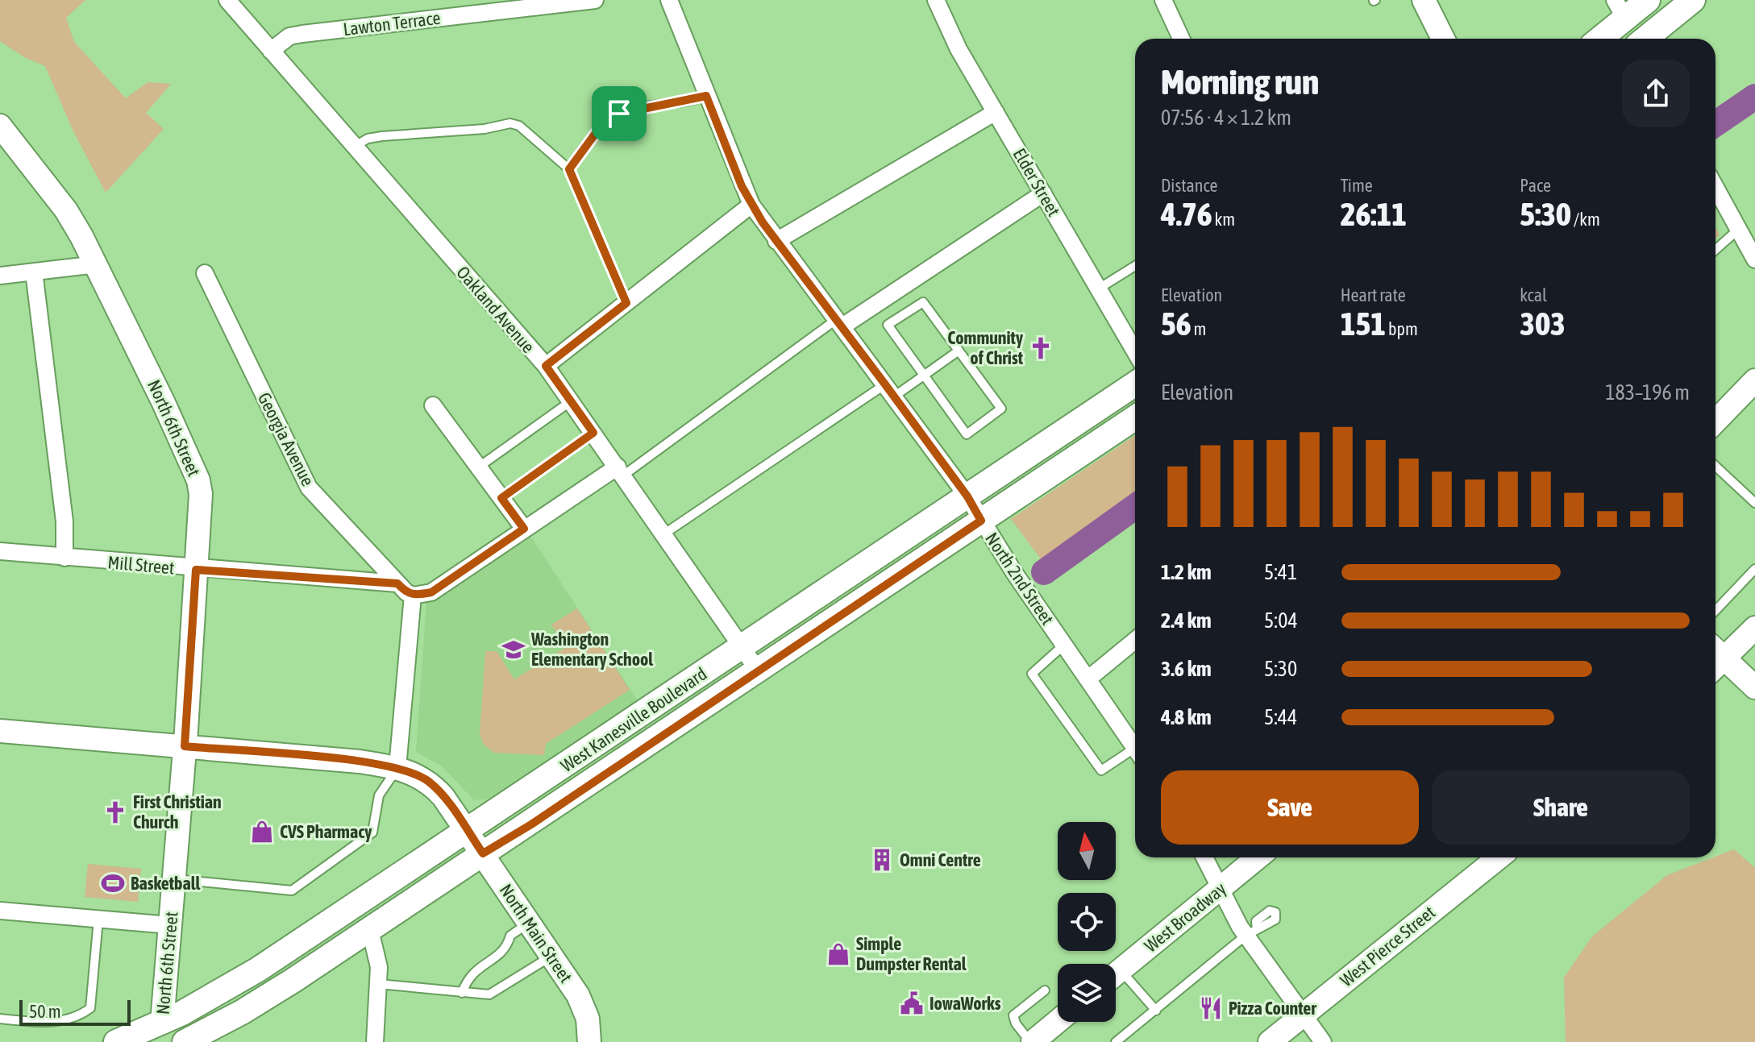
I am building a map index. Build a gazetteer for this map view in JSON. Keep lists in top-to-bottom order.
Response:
{
  "streets": {
    "main road": ["West Kanesville Boulevard"],
    "street": [
      "Lawton Terrace",
      "Elder Street",
      "Oakland Avenue",
      "North 6th Street",
      "Georgia Avenue",
      "Mill Street",
      "North 2nd Street",
      "West Broadway",
      "North Main Street",
      "West Pierce Street"
    ]
  },
  "crossings": [
    ["Lawton Terrace", "Oakland Avenue"],
    ["Oakland Avenue", "West Kanesville Boulevard"],
    ["North 6th Street", "Mill Street"],
    ["North 6th Street", "West Kanesville Boulevard"],
    ["North 6th Street", "North Main Street"],
    ["Georgia Avenue", "Mill Street"],
    ["North 2nd Street", "West Kanesville Boulevard"],
    ["West Kanesville Boulevard", "North Main Street"]
  ],
  "places": {
    "church": ["Community of Christ", "First Christian Church"],
    "school or university": ["Washington Elementary School"],
    "shop": ["CVS Pharmacy", "Simple Dumpster Rental"],
    "building": ["Omni Centre"],
    "sports": ["Basketball"],
    "public building": ["IowaWorks"],
    "restaurant": ["Pizza Counter"]
  },
  "scale_bar": "50 m",
  "north": "top",
  "page": {
    "heading": ["Morning run", "07:56 · 4 × 1.2 km"],
    "stats": [
      ["Distance", "4.76 km"],
      ["Time", "26:11"],
      ["Pace", "5:30 /km"],
      ["Elevation", "56 m"],
      ["Heart rate", "151 bpm"],
      ["kcal", "303"]
    ],
    "chart": ["Elevation", "183–196 m"],
    "list": [
      {
        "name": "1.2 km",
        "note": "5:41"
      },
      {
        "name": "2.4 km",
        "note": "5:04"
      },
      {
        "name": "3.6 km",
        "note": "5:30"
      },
      {
        "name": "4.8 km",
        "note": "5:44"
      }
    ],
    "buttons": ["Save", "Share"],
    "scale": "50 m"
  }
}
